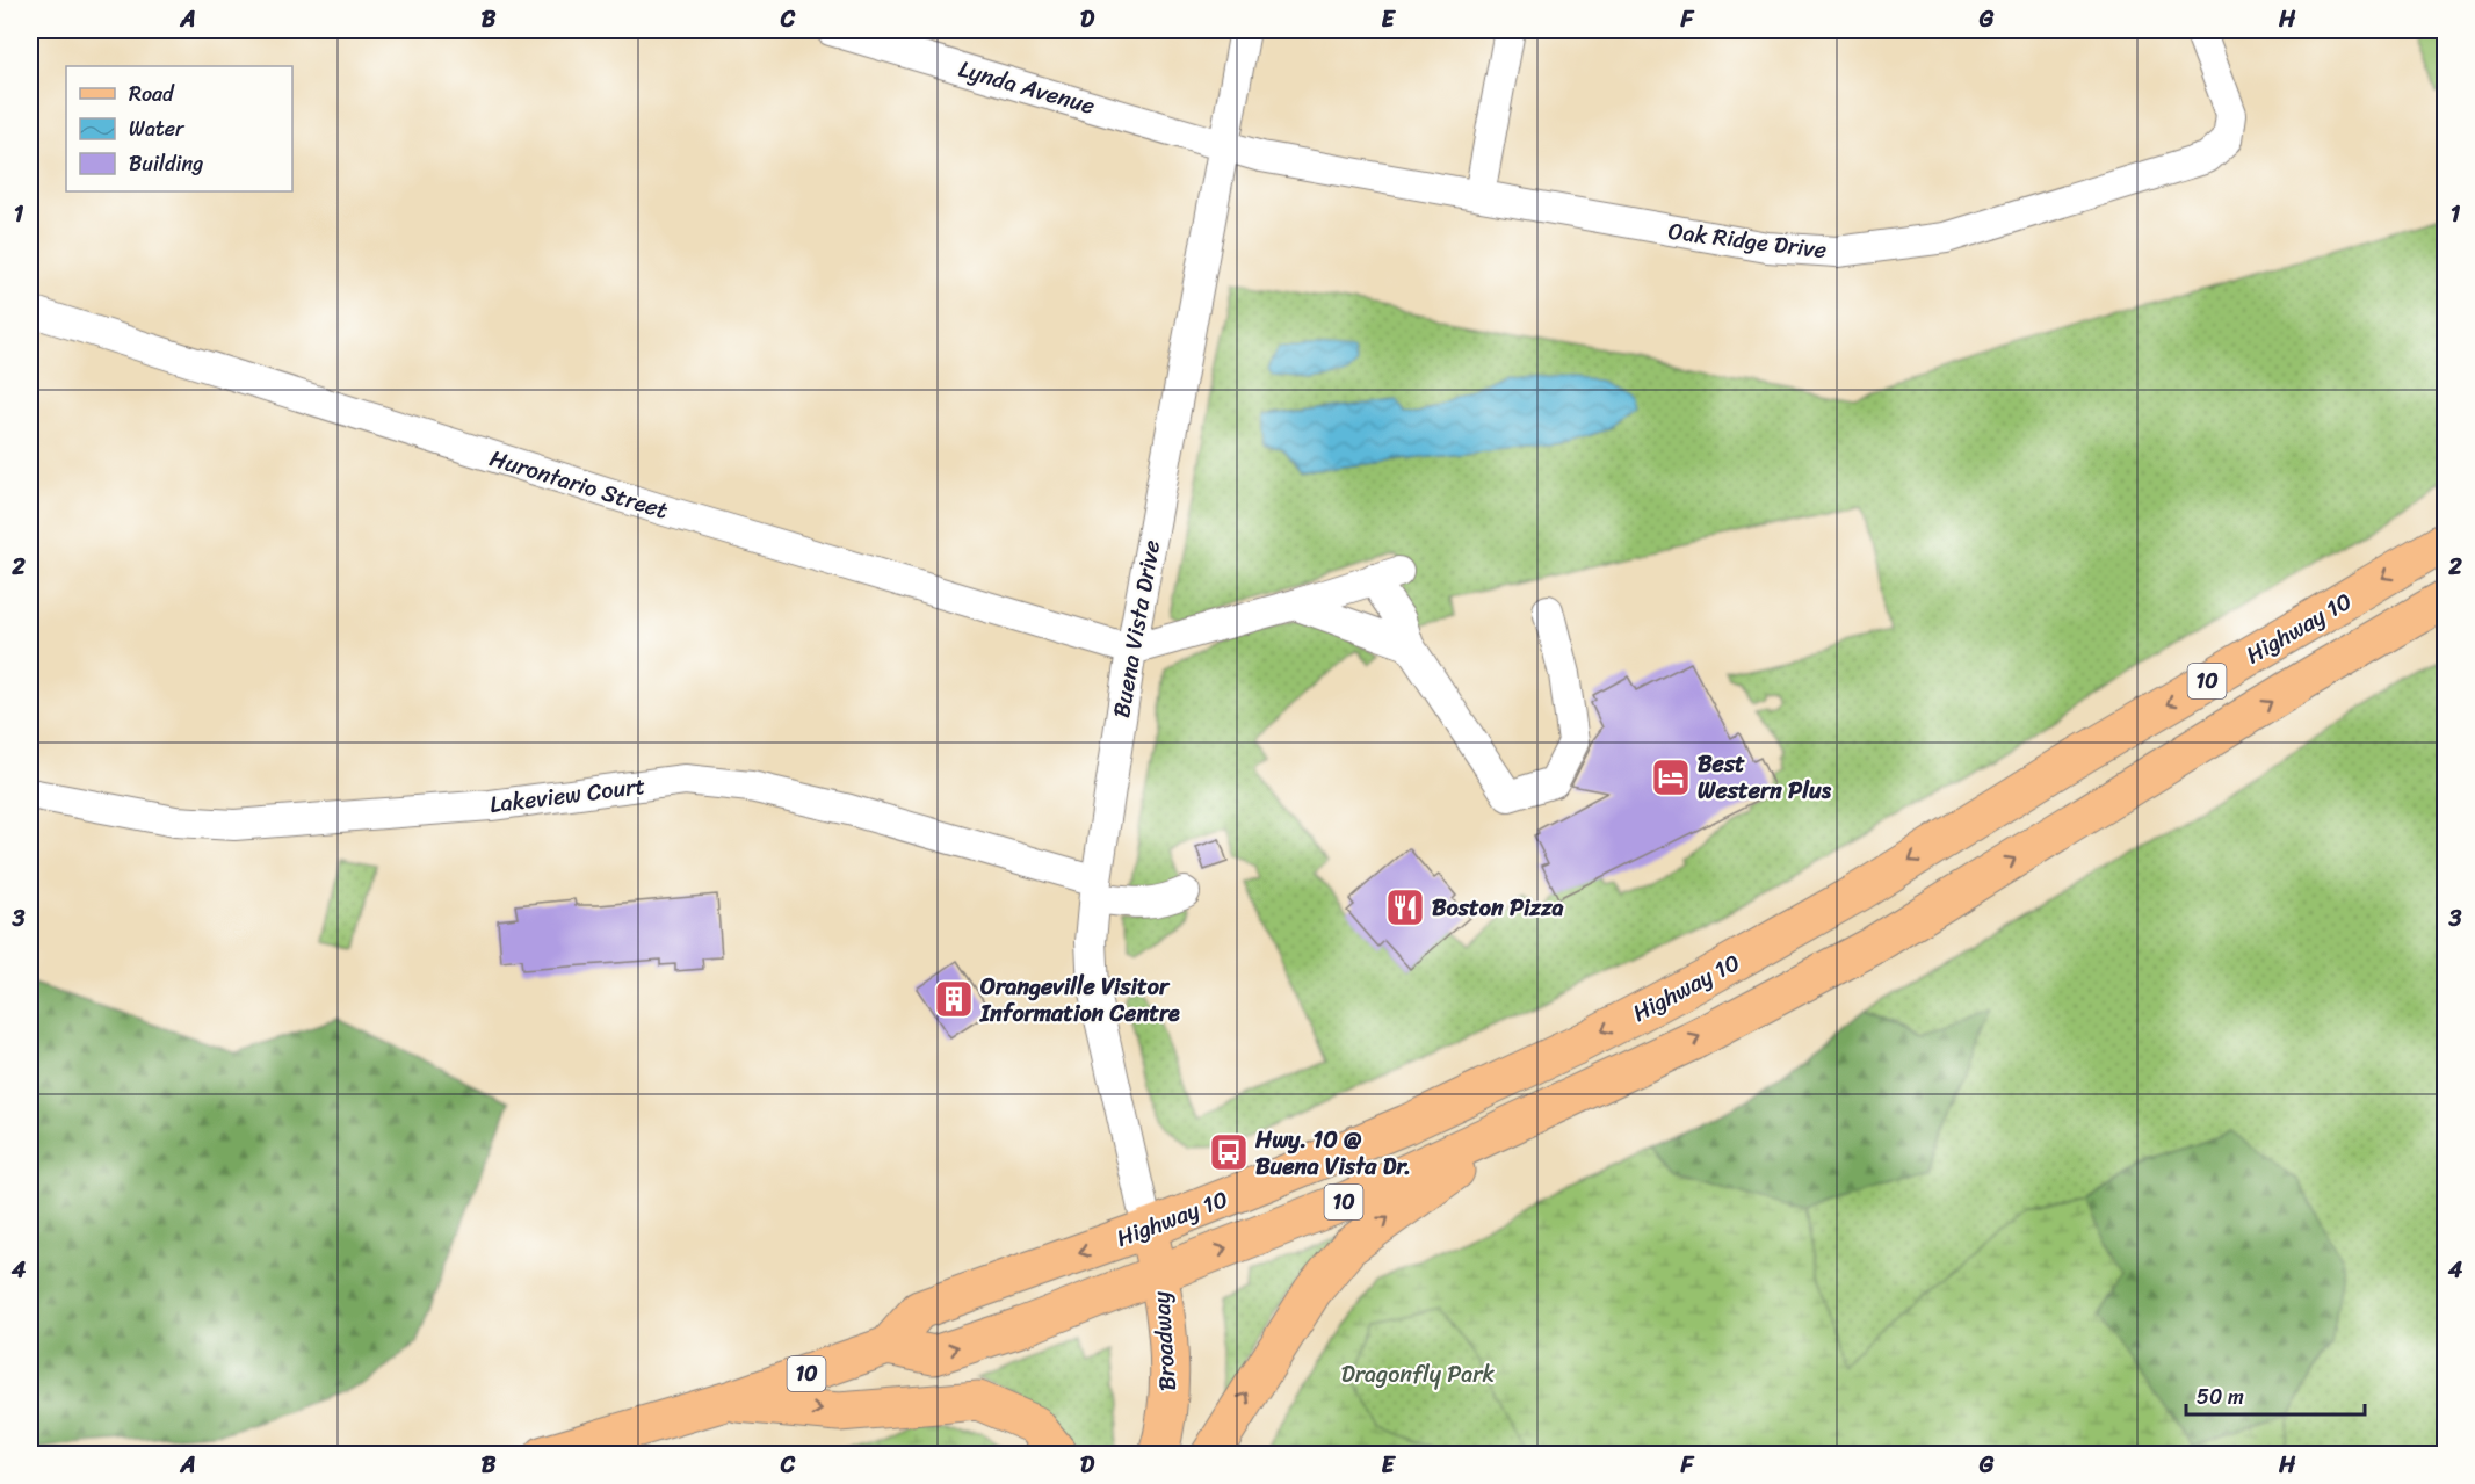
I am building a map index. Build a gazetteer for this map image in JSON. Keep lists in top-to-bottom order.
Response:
{
  "streets": {
    "main road": ["Highway 10", "10", "Broadway"],
    "street": [
      "Lynda Avenue",
      "Oak Ridge Drive",
      "Hurontario Street",
      "Buena Vista Drive",
      "Lakeview Court"
    ]
  },
  "crossings": [
    ["Lynda Avenue", "Oak Ridge Drive"],
    ["Lynda Avenue", "Buena Vista Drive"],
    ["Oak Ridge Drive", "Buena Vista Drive"],
    ["Hurontario Street", "Buena Vista Drive"],
    ["Highway 10", "Buena Vista Drive"],
    ["Highway 10", "10"],
    ["Highway 10", "Broadway"],
    ["Buena Vista Drive", "Lakeview Court"],
    ["Buena Vista Drive", "Broadway"]
  ],
  "parks": ["Dragonfly Park"],
  "places": {
    "hotel": ["Best Western Plus"],
    "restaurant": ["Boston Pizza"],
    "building": ["Orangeville Visitor Information Centre"],
    "bus stop": ["Hwy. 10 @ Buena Vista Dr."]
  },
  "legend": ["Road", "Water", "Building"],
  "scale_bar": "50 m",
  "grid": {
    "columns": [
      "A",
      "B",
      "C",
      "D",
      "E",
      "F",
      "G",
      "H"
    ],
    "rows": [
      "1",
      "2",
      "3",
      "4"
    ]
  }
}
